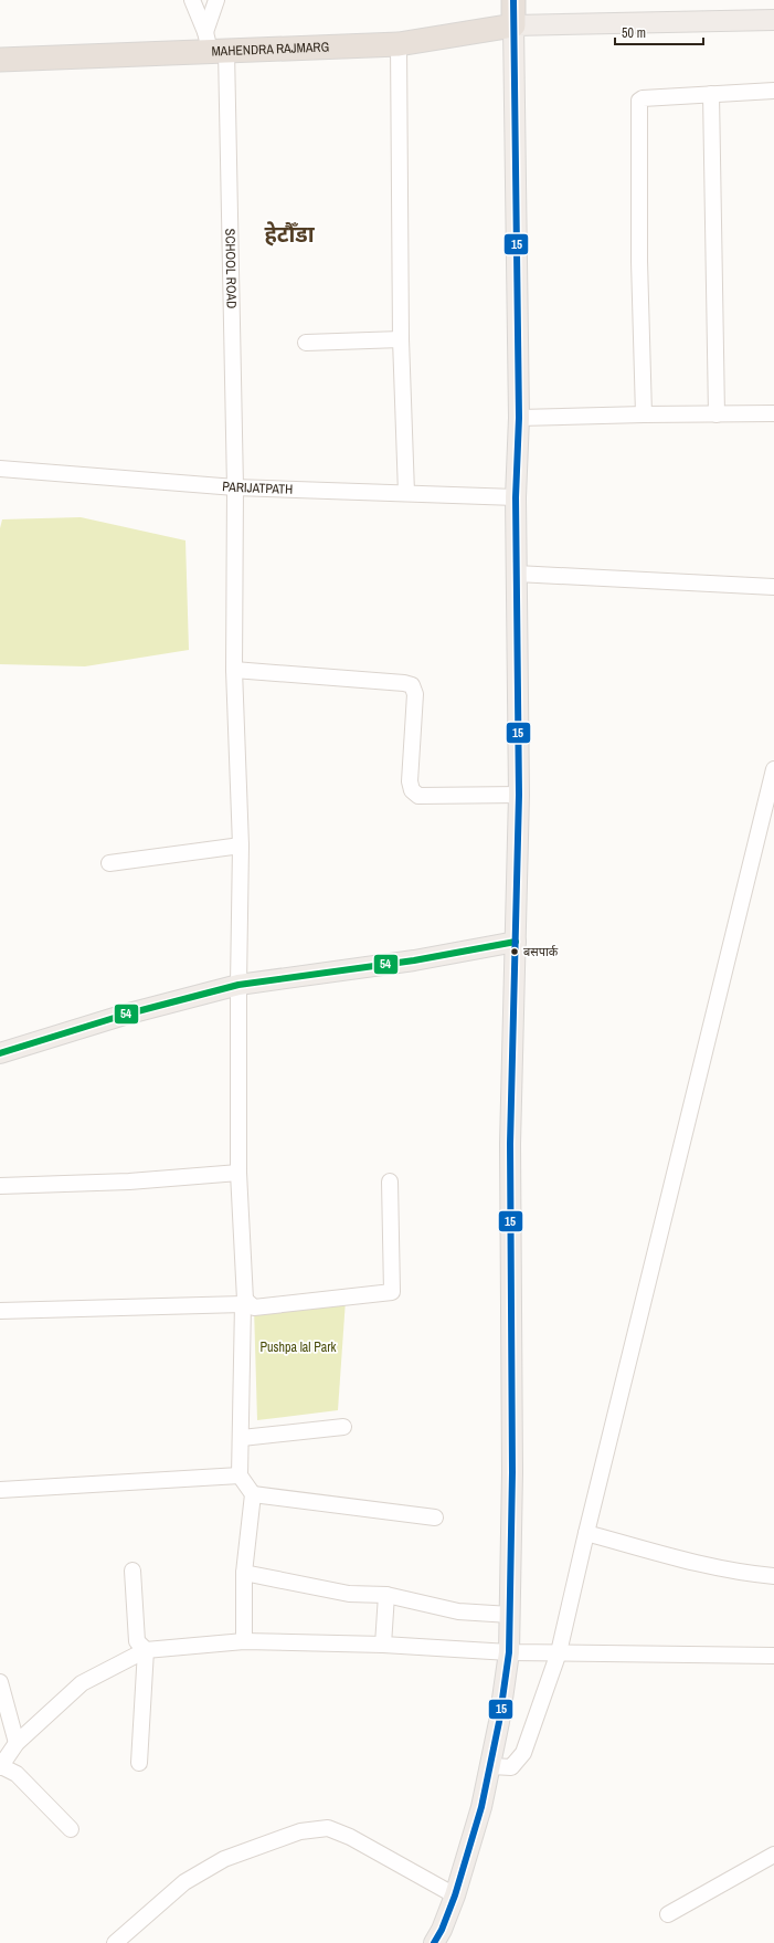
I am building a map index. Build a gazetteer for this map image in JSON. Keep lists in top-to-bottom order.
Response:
{
  "streets": {
    "highway": ["MAHENDRA RAJMARG"],
    "street": ["SCHOOL ROAD", "PARIJATPATH"]
  },
  "crossings": [
    ["MAHENDRA RAJMARG", "SCHOOL ROAD"],
    ["SCHOOL ROAD", "PARIJATPATH"]
  ],
  "districts": ["हेटौँडा"],
  "parks": ["Pushpa lal Park"],
  "places": ["बसपार्क"],
  "lines": ["transit line 15", "transit line 54"],
  "scale_bar": "50 m"
}
